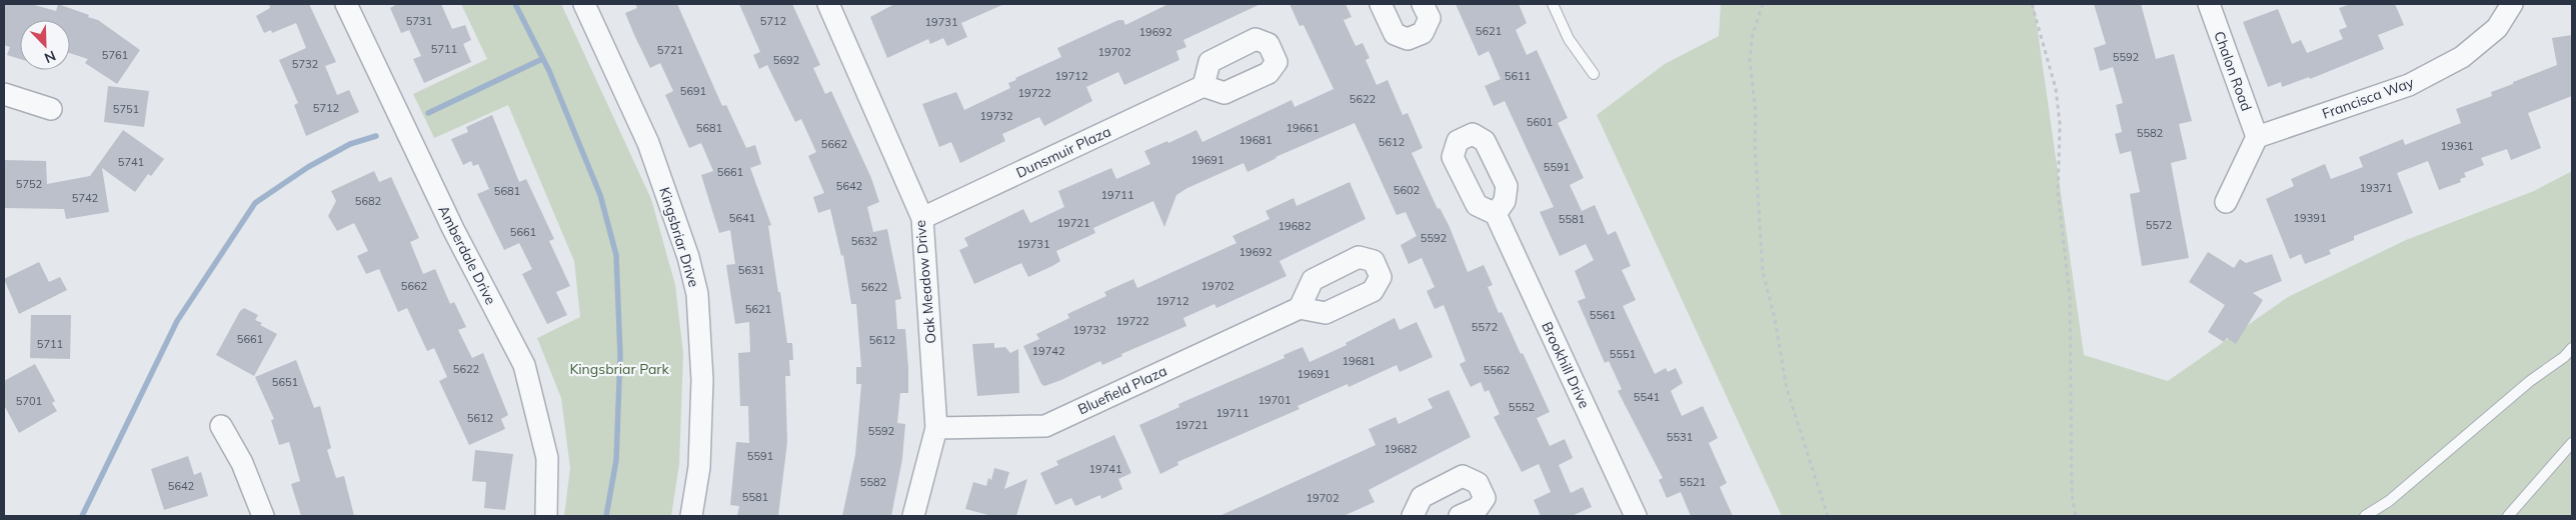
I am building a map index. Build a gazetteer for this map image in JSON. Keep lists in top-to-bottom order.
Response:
{
  "streets": {
    "street": [
      "Chalon Road",
      "Francisca Way",
      "Dunsmuir Plaza",
      "Kingsbriar Drive",
      "Amberdale Drive",
      "Oak Meadow Drive",
      "Brookhill Drive",
      "Bluefield Plaza"
    ]
  },
  "crossings": [
    ["Chalon Road", "Francisca Way"],
    ["Dunsmuir Plaza", "Oak Meadow Drive"],
    ["Oak Meadow Drive", "Bluefield Plaza"]
  ],
  "parks": ["Kingsbriar Park"],
  "house_numbers": [
    "5731",
    "5712",
    "19731",
    "5621",
    "19692",
    "5711",
    "5721",
    "19702",
    "5761",
    "5592",
    "5692",
    "5732",
    "19712",
    "5611",
    "5691",
    "19722",
    "5622",
    "5712",
    "5751",
    "19732",
    "5601",
    "5681",
    "19661",
    "5582",
    "19681",
    "5612",
    "5662",
    "19361",
    "19691",
    "5741",
    "5591",
    "5661",
    "5752",
    "5642",
    "19371",
    "5602",
    "5681",
    "19711",
    "5742",
    "5682",
    "5641",
    "19391",
    "5581",
    "19721",
    "5572",
    "19682",
    "5661",
    "5592",
    "5632",
    "19731",
    "19692",
    "5631",
    "5662",
    "19702",
    "5622",
    "19712",
    "5621",
    "5561",
    "19722",
    "5572",
    "19732",
    "5661",
    "5612",
    "5711",
    "19742",
    "5551",
    "19681",
    "5622",
    "5562",
    "19691",
    "5651",
    "5541",
    "19701",
    "5701",
    "5552",
    "19711",
    "5612",
    "19721",
    "5592",
    "5531",
    "19682",
    "5591",
    "19741",
    "5582",
    "5521",
    "5642",
    "5581",
    "19702"
  ],
  "north": "bottom right"
}
